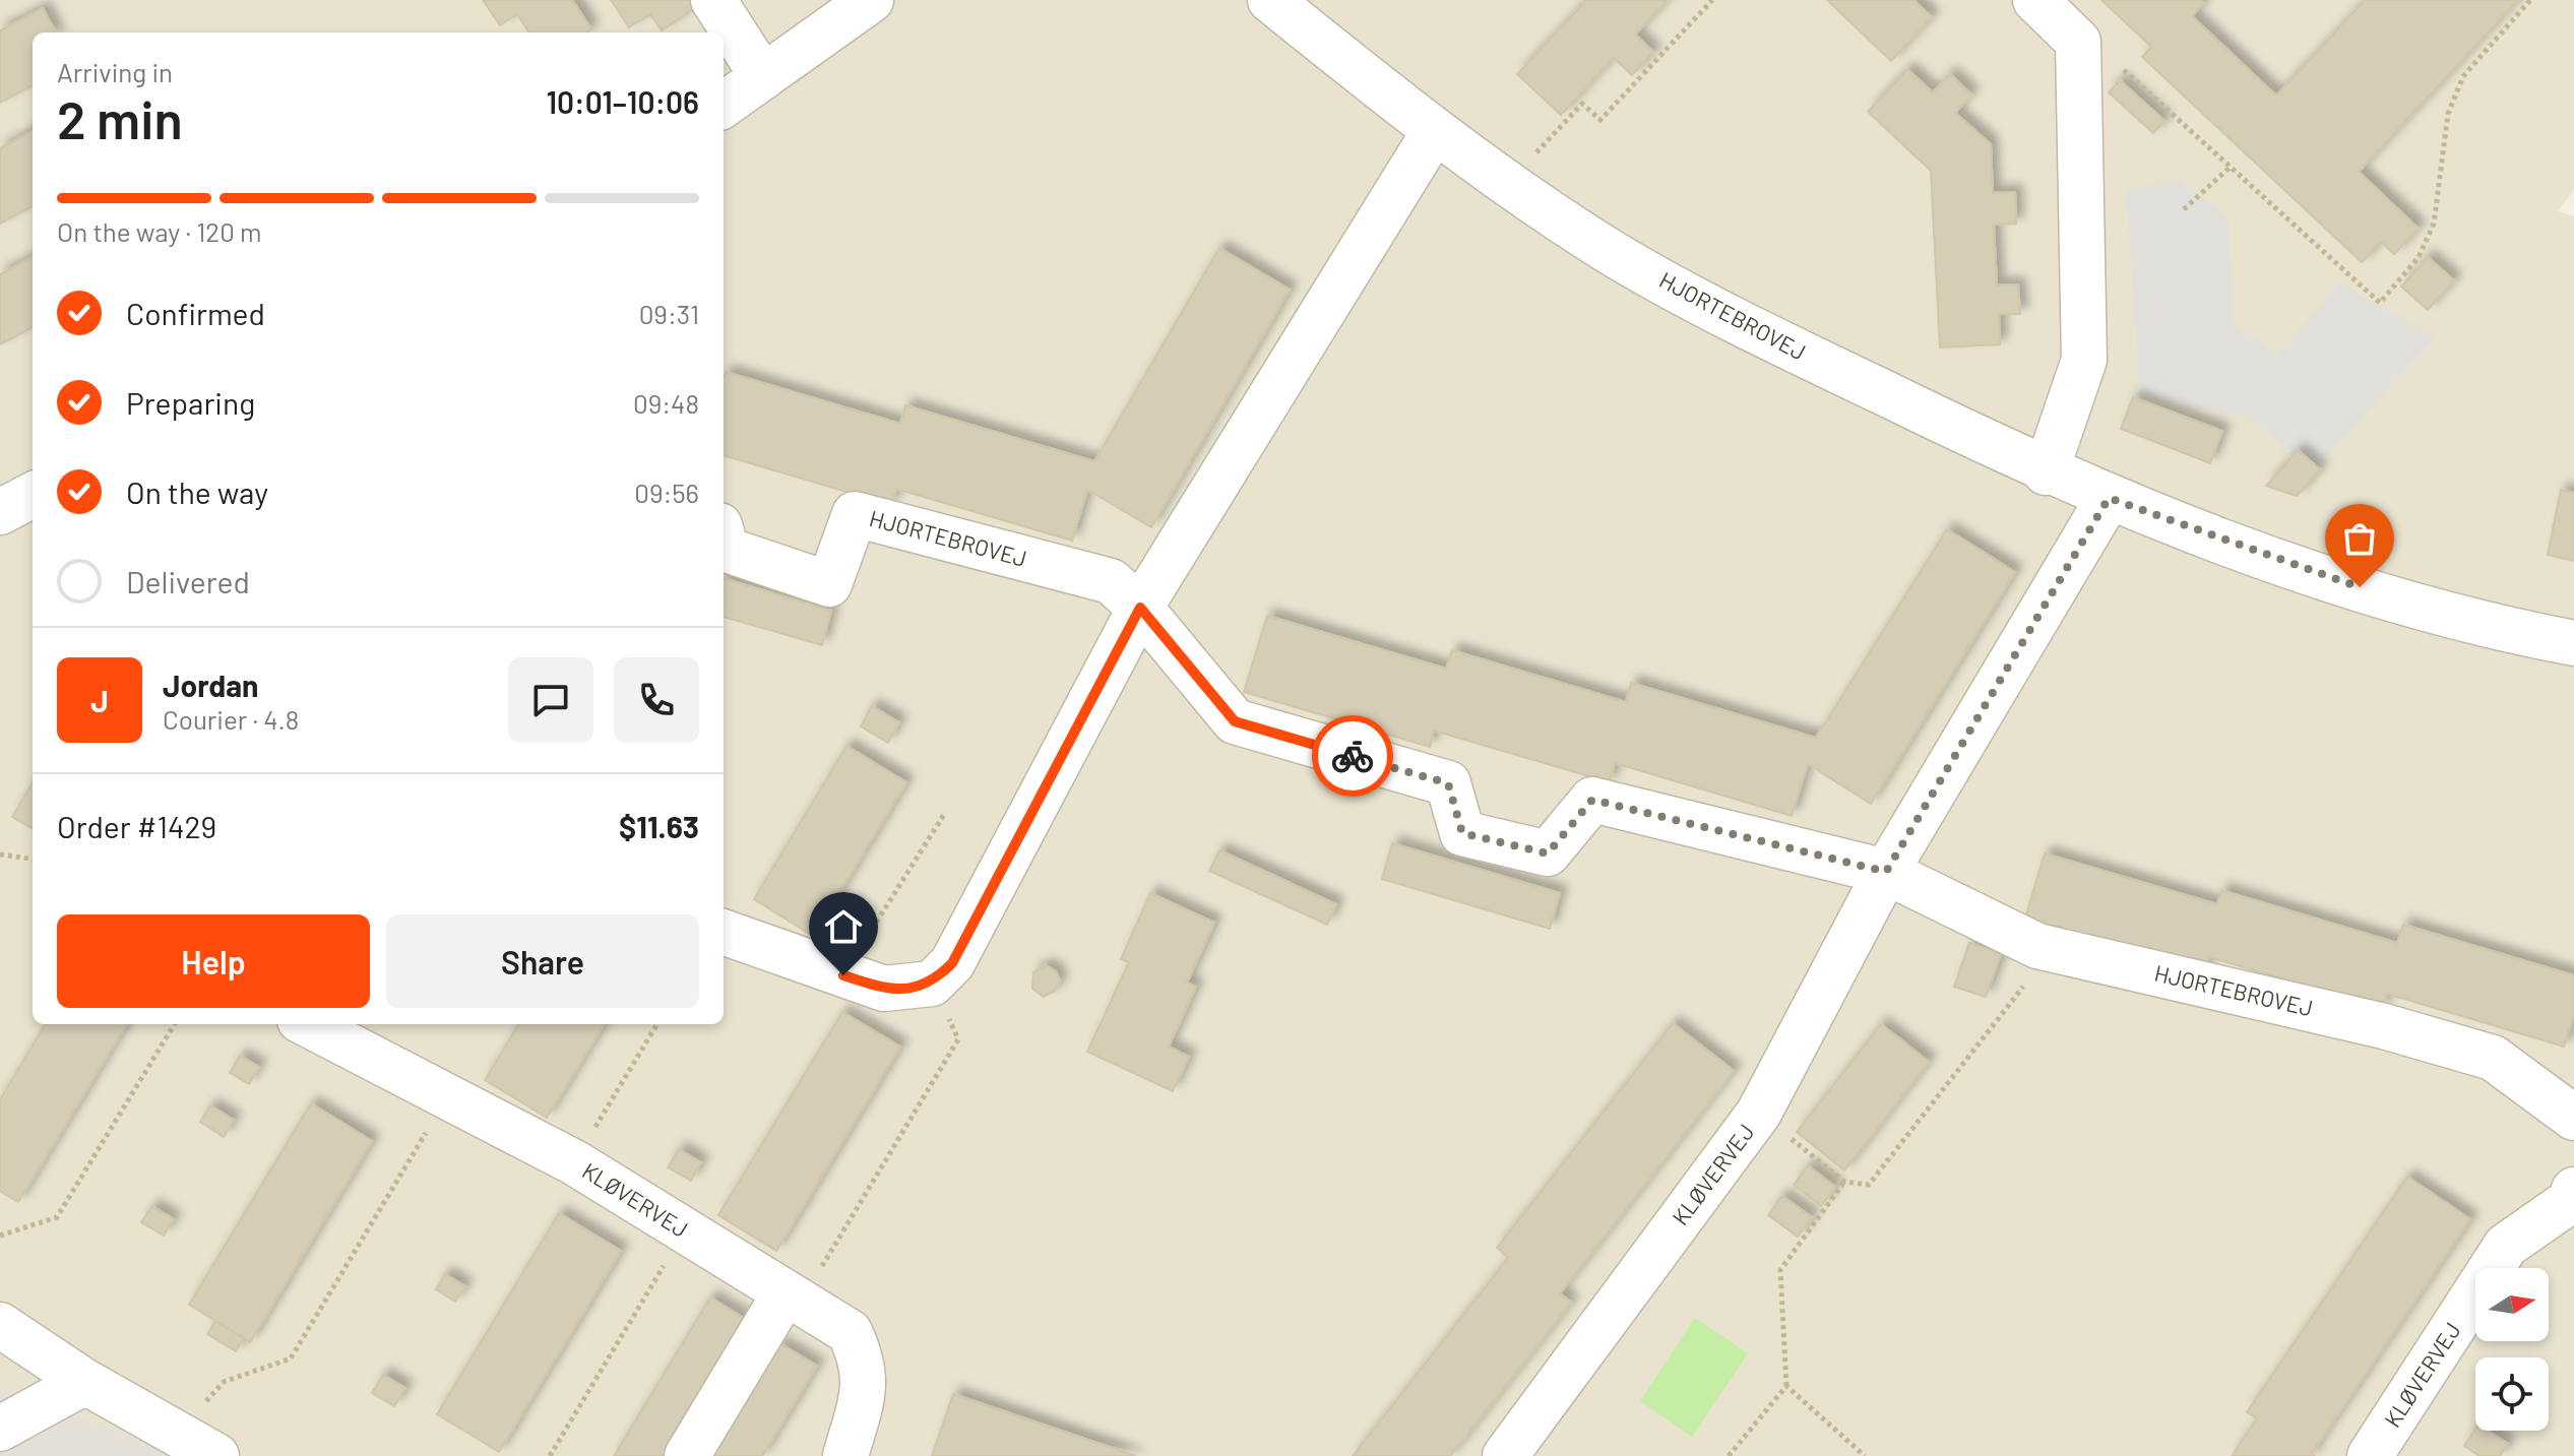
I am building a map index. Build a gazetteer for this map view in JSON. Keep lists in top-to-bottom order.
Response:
{
  "streets": {
    "street": ["HJORTEBROVEJ", "KLØVERVEJ"]
  },
  "crossings": [
    ["HJORTEBROVEJ", "KLØVERVEJ"]
  ],
  "north": "right",
  "page": {
    "heading": ["2 min", "Arriving in", "10:01–10:06"],
    "panel": [
      "Jordan",
      "Courier · 4.8",
      "Order #1429",
      "$11.63"
    ],
    "bar": "On the way · 120 m",
    "list": [
      ["Confirmed", "09:31"],
      ["Preparing", "09:48"],
      ["On the way", "09:56"],
      "Delivered"
    ],
    "round": "J",
    "buttons": ["Help", "Share"]
  }
}
